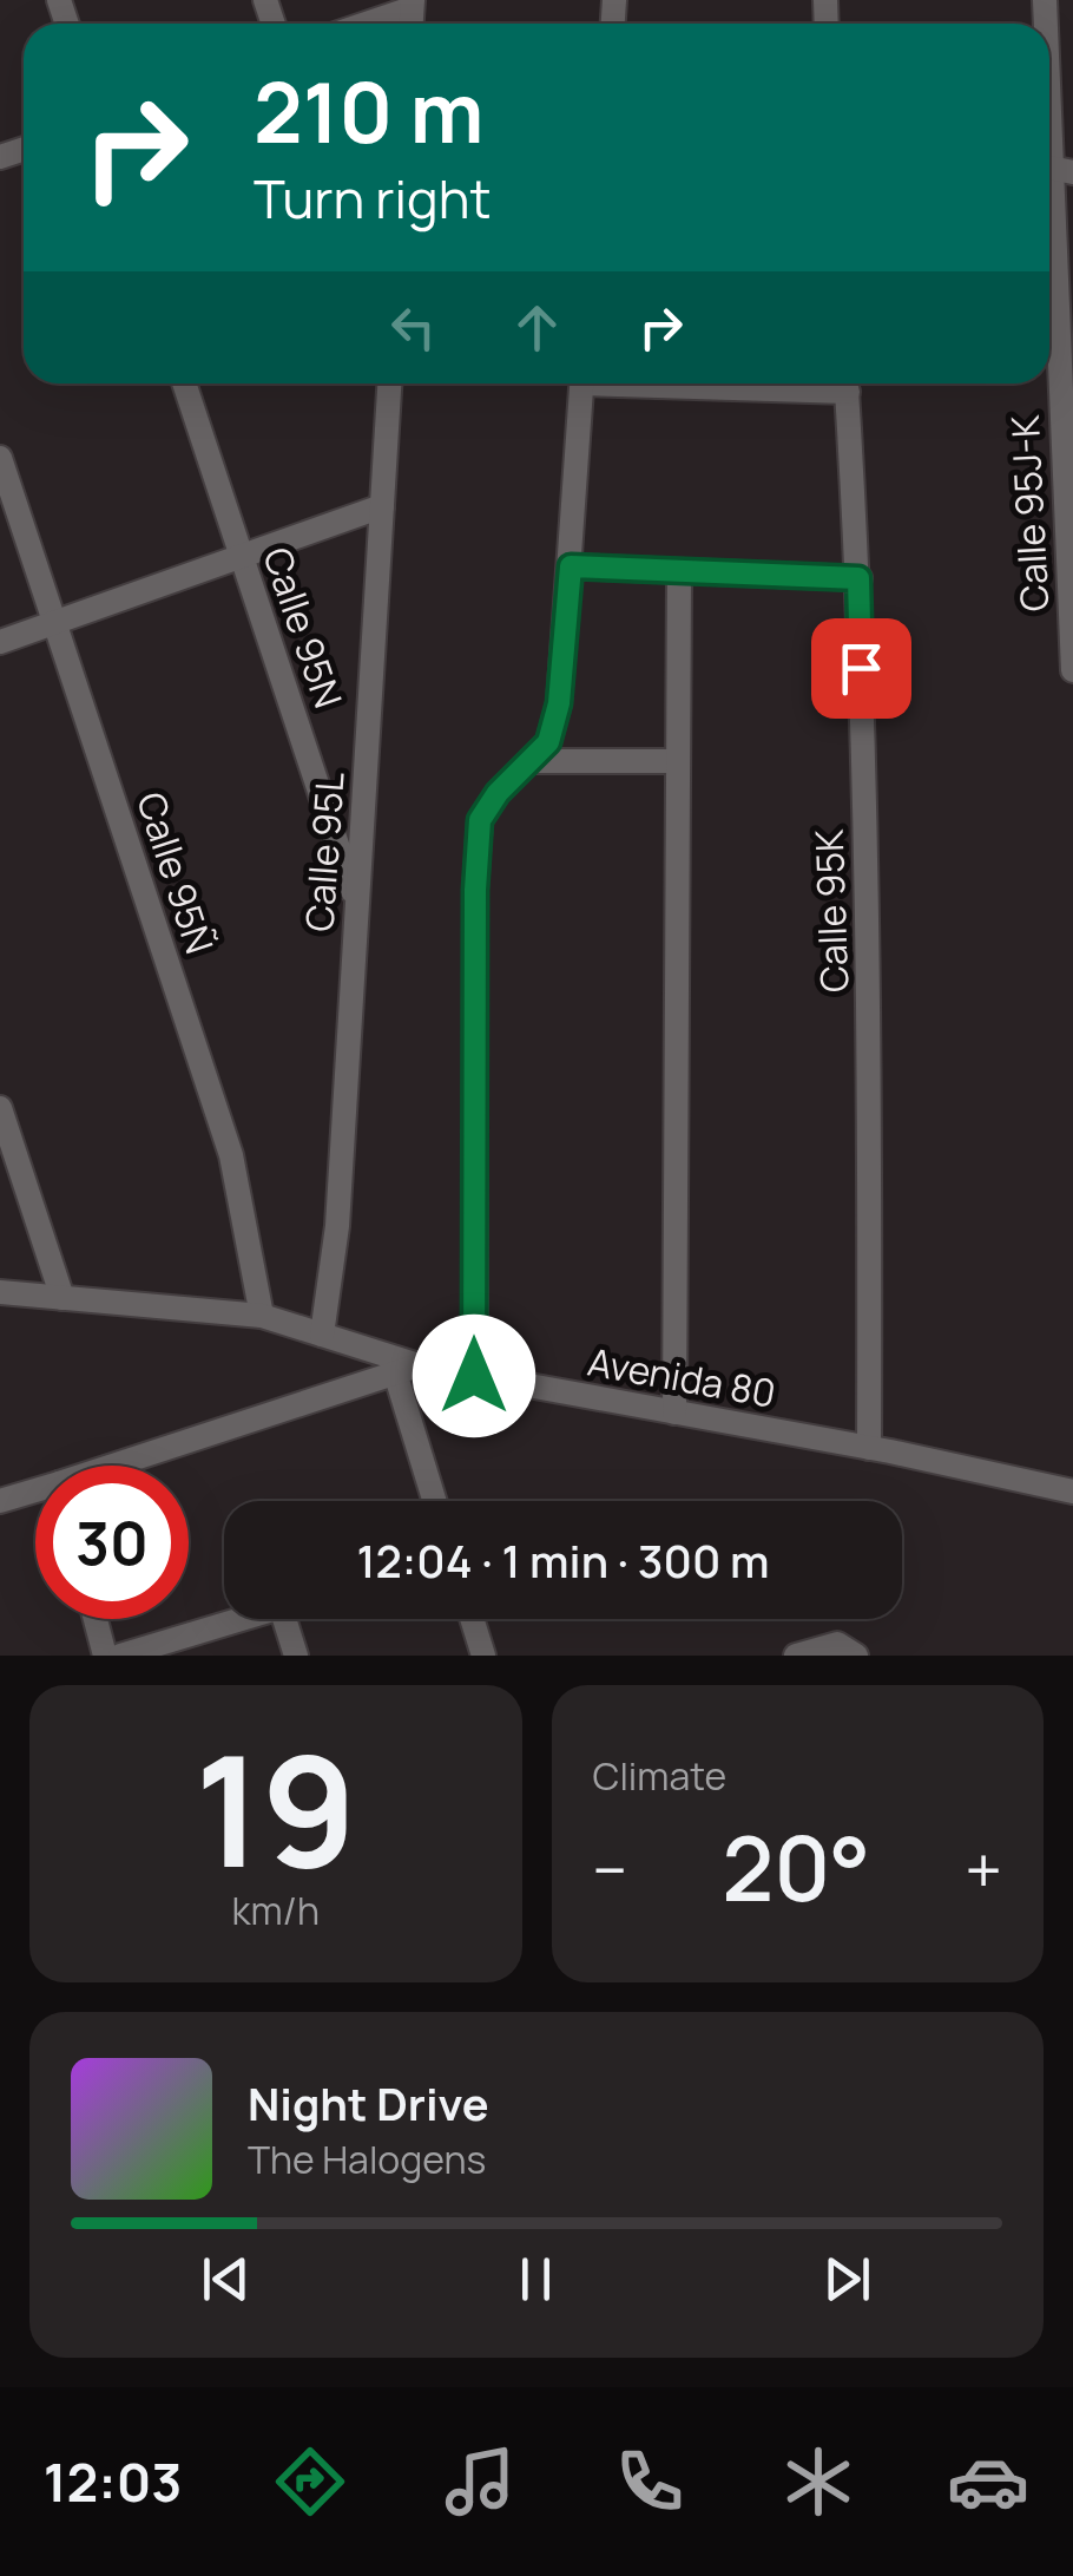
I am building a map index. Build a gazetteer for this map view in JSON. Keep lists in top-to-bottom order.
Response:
{
  "streets": {
    "street": [
      "Calle 95J-K",
      "Calle 95N",
      "Calle 95L",
      "Calle 95Ñ",
      "Calle 95K",
      "Avenida 80"
    ]
  },
  "crossings": [
    ["Calle 95N", "Calle 95L"],
    ["Calle 95L", "Avenida 80"],
    ["Calle 95Ñ", "Avenida 80"],
    ["Calle 95K", "Avenida 80"]
  ],
  "page": {
    "turn": ["210 m", "Turn right"],
    "limit": "30",
    "trip": "12:04 · 1 min · 300 m",
    "tile": [
      ["19", "km/h"],
      "Climate"
    ],
    "heat": ["−", "20°", "+"],
    "song": ["Night Drive", "The Halogens"],
    "tabs": "12:03"
  }
}
